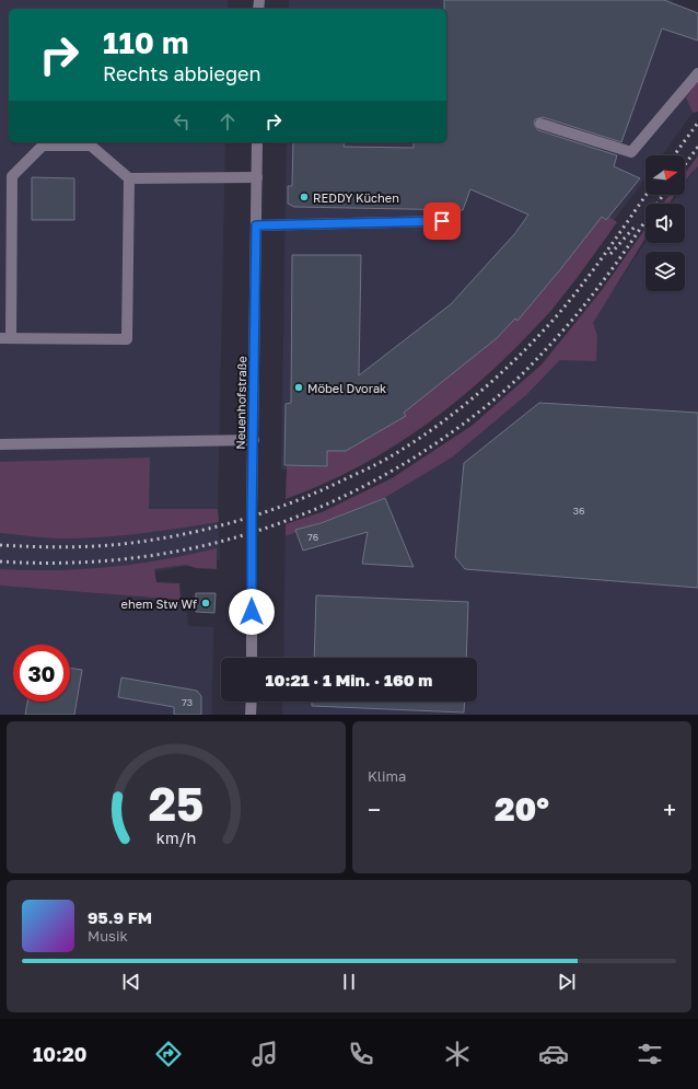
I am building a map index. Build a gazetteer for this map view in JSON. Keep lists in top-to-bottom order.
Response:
{
  "streets": {
    "street": ["Neuenhofstraße"]
  },
  "places": ["REDDY Küchen", "Möbel Dvorak", "ehem Stw Wf"],
  "house_numbers": ["36", "76", "73"],
  "north": "right",
  "page": {
    "turn": ["110 m", "Rechts abbiegen"],
    "limit": "30",
    "trip": "10:21 · 1 Min. · 160 m",
    "tile": "Klima",
    "heat": ["−", "20°", "+"],
    "song": ["95.9 FM", "Musik"],
    "tabs": "10:20",
    "gauge": ["25", "km/h"]
  }
}
